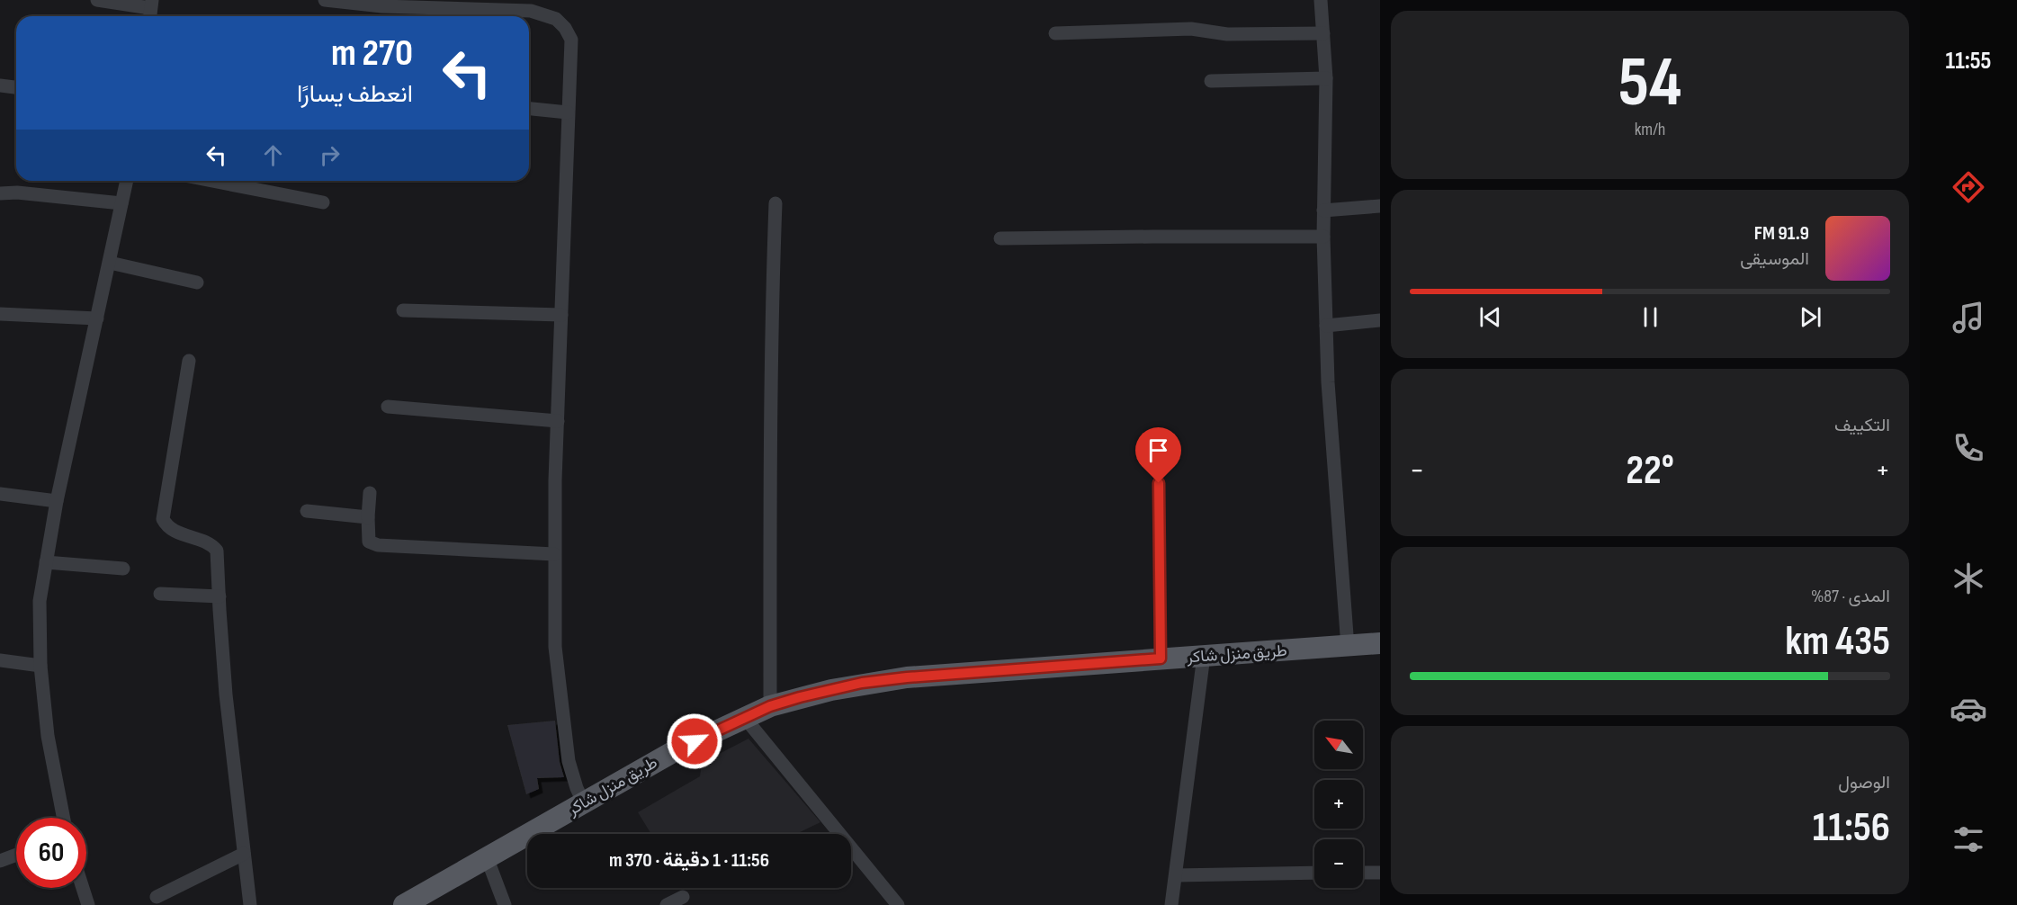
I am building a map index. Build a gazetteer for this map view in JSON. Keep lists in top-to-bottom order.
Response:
{
  "streets": {
    "main road": ["طريق منزل شاكر"]
  },
  "north": "top left",
  "page": {
    "tabs": "11:55",
    "tile": [
      ["54", "km/h"],
      "التكييف",
      ["المدى · 87%", "435 km"],
      ["الوصول", "11:56"]
    ],
    "turn": ["270 m", "انعطف يسارًا"],
    "song": ["91.9 FM", "الموسيقى"],
    "heat": ["−", "22°", "+"],
    "map_buttons": ["+", "−"],
    "limit": "60",
    "trip": "11:56 · 1 دقيقة · 370 m"
  }
}
